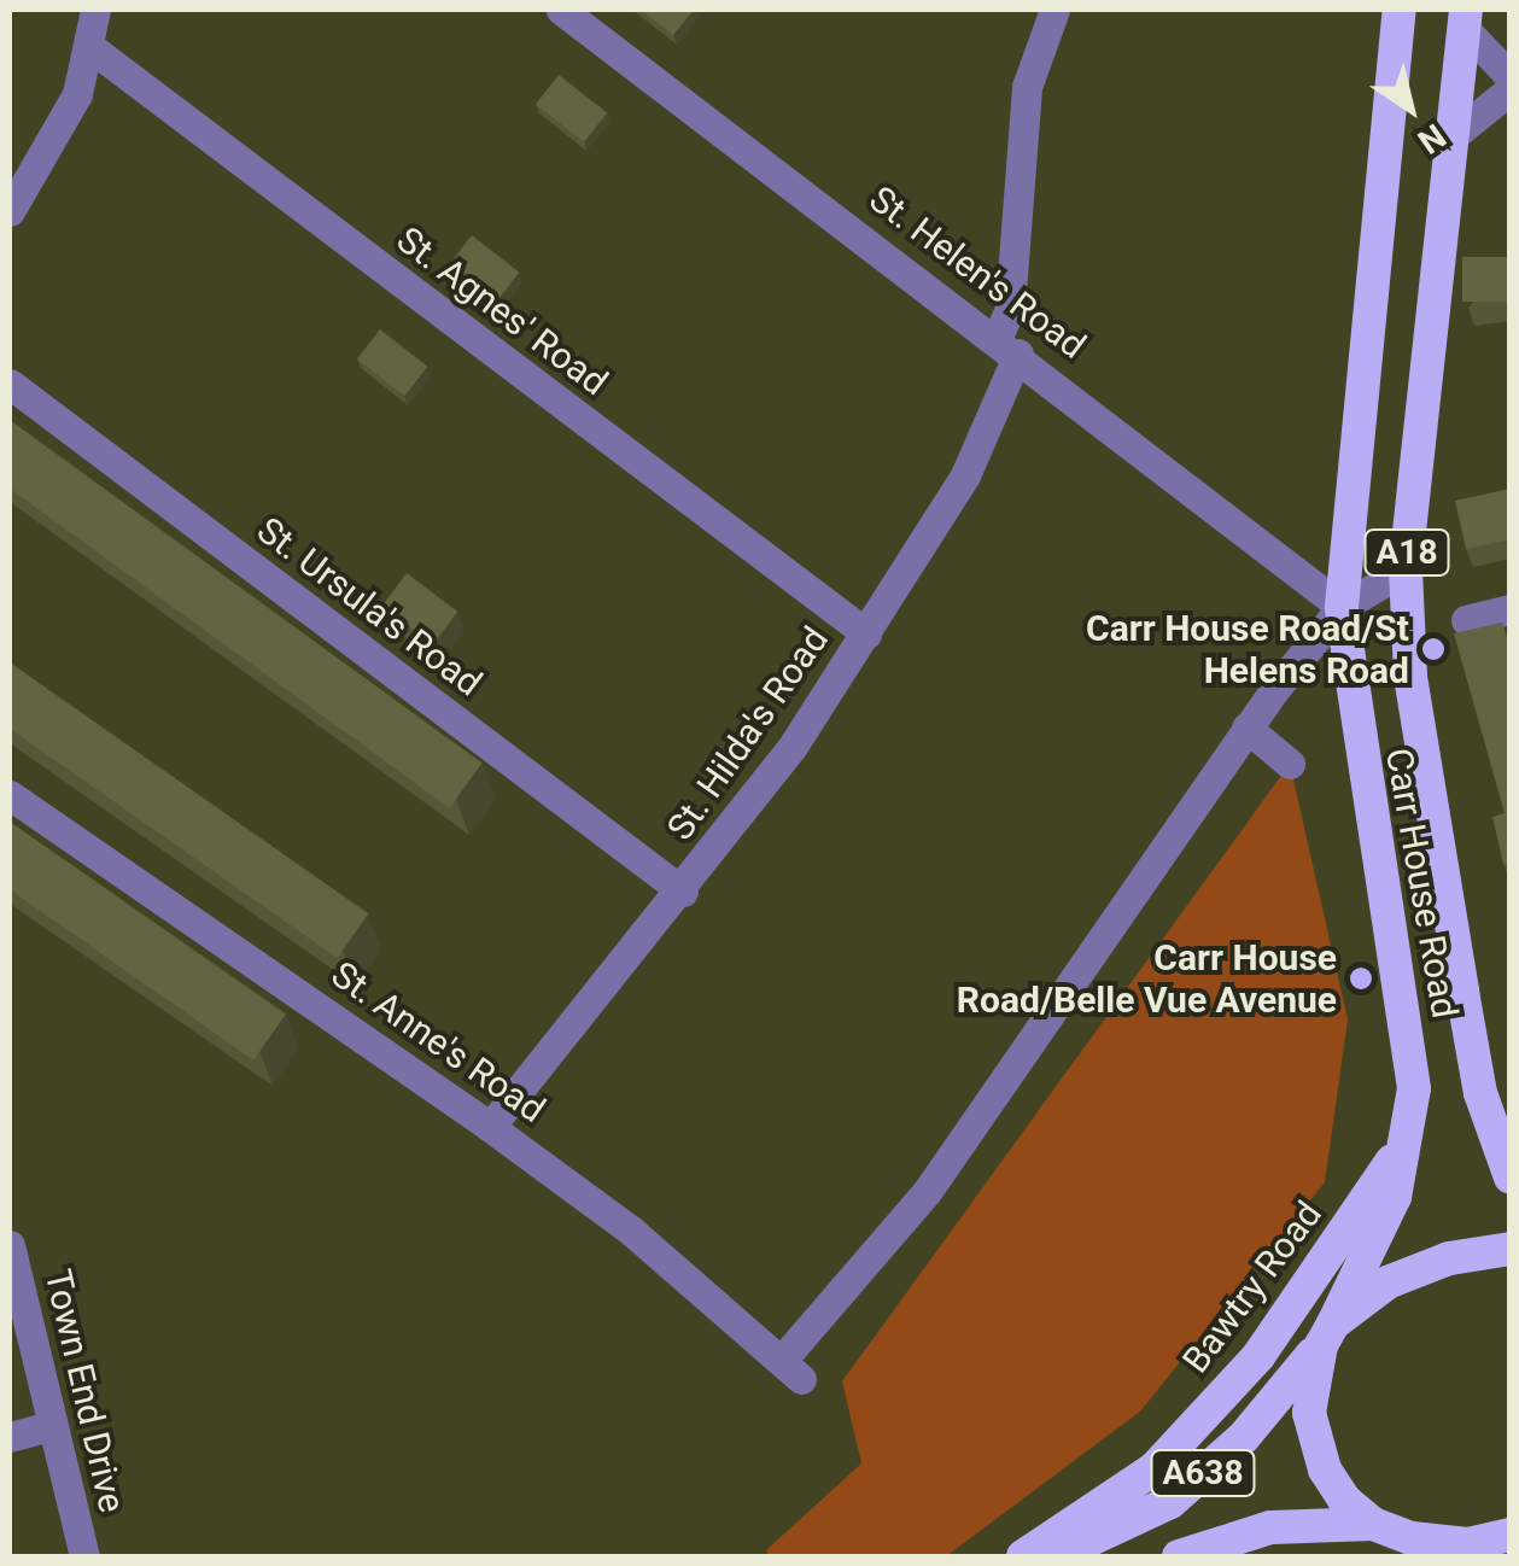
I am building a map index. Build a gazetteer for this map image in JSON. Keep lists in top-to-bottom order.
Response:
{
  "streets": {
    "highway": [
      "A18",
      "Carr House Road",
      "Bawtry Road",
      "A638"
    ],
    "street": [
      "St. Helen's Road",
      "St. Agnes' Road",
      "St. Ursula's Road",
      "St. Hilda's Road",
      "St. Anne's Road",
      "Town End Drive"
    ]
  },
  "crossings": [
    ["St. Helen's Road", "St. Hilda's Road"],
    ["St. Helen's Road", "Carr House Road"],
    ["St. Agnes' Road", "St. Hilda's Road"],
    ["St. Ursula's Road", "St. Hilda's Road"],
    ["St. Hilda's Road", "St. Anne's Road"],
    ["Carr House Road", "Bawtry Road"],
    ["Carr House Road", "A638"]
  ],
  "places": ["Carr House Road/St Helens Road", "Carr House Road/Belle Vue Avenue"],
  "north": "bottom right"
}
